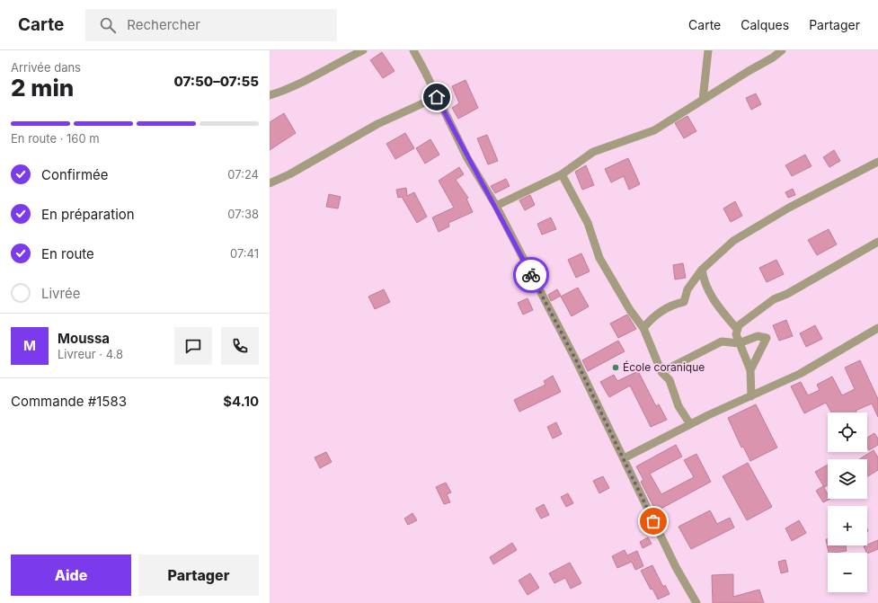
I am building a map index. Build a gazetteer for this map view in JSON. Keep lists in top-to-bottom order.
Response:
{
  "places": ["École coranique"],
  "page": {
    "header": "Carte",
    "search": "Rechercher",
    "nav": ["Carte", "Calques", "Partager"],
    "heading": ["2 min", "Arrivée dans", "07:50–07:55"],
    "panel": [
      "Moussa",
      "Livreur · 4.8",
      "Commande #1583",
      "$4.10"
    ],
    "bar": "En route · 160 m",
    "list": [
      ["Confirmée", "07:24"],
      ["En préparation", "07:38"],
      ["En route", "07:41"],
      "Livrée"
    ],
    "round": "M",
    "map_buttons": ["+", "−"],
    "buttons": ["Aide", "Partager"]
  }
}
